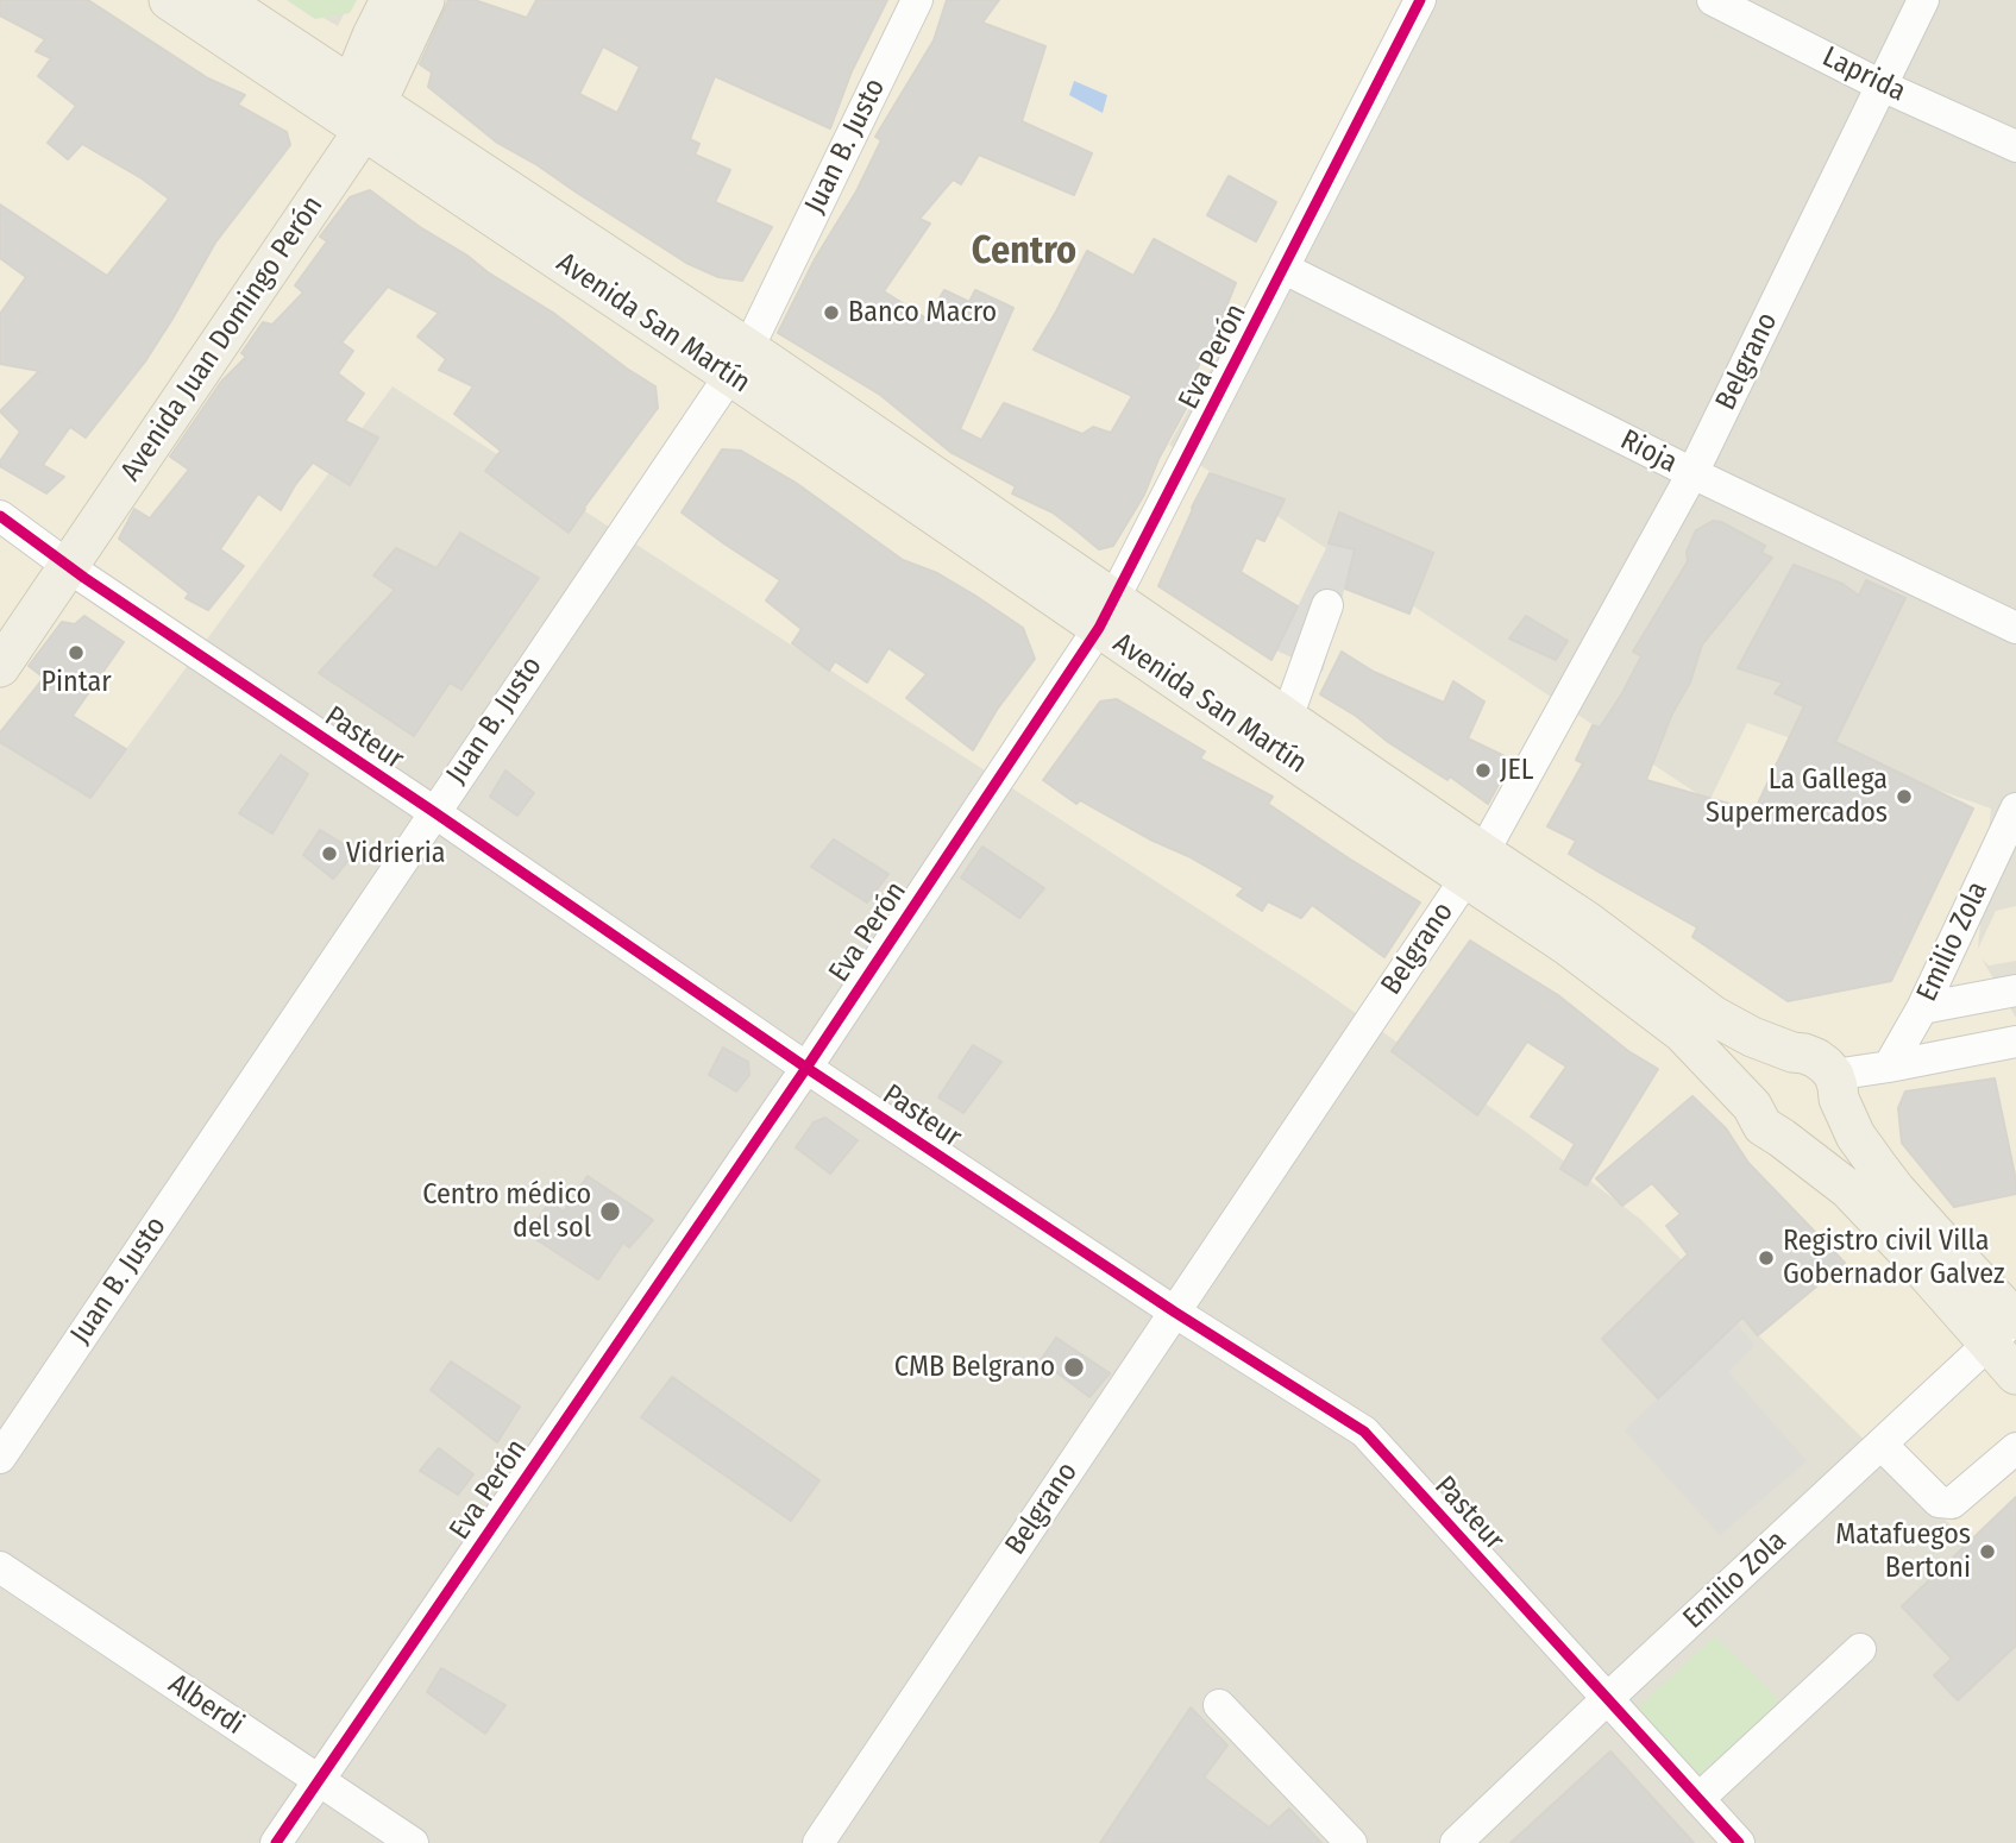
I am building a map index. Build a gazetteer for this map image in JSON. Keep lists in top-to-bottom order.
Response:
{
  "streets": {
    "main road": ["Avenida San Martín", "Avenida Juan Domingo Perón"],
    "street": [
      "Laprida",
      "Juan B. Justo",
      "Eva Perón",
      "Belgrano",
      "Rioja",
      "Pasteur",
      "Emilio Zola",
      "Alberdi"
    ]
  },
  "crossings": [
    ["Laprida", "Belgrano"],
    ["Juan B. Justo", "Avenida San Martín"],
    ["Juan B. Justo", "Pasteur"],
    ["Avenida San Martín", "Avenida Juan Domingo Perón"],
    ["Avenida San Martín", "Eva Perón"],
    ["Avenida San Martín", "Belgrano"],
    ["Avenida San Martín", "Emilio Zola"],
    ["Avenida Juan Domingo Perón", "Pasteur"],
    ["Eva Perón", "Rioja"],
    ["Eva Perón", "Pasteur"],
    ["Eva Perón", "Alberdi"],
    ["Belgrano", "Rioja"],
    ["Belgrano", "Pasteur"],
    ["Pasteur", "Emilio Zola"]
  ],
  "districts": ["Centro"],
  "places": [
    "Banco Macro",
    "Pintar",
    "JEL",
    "La Gallega Supermercados",
    "Vidrieria",
    "Centro médico del sol",
    "Registro civil Villa Gobernador Galvez",
    "CMB Belgrano",
    "Matafuegos Bertoni"
  ]
}
